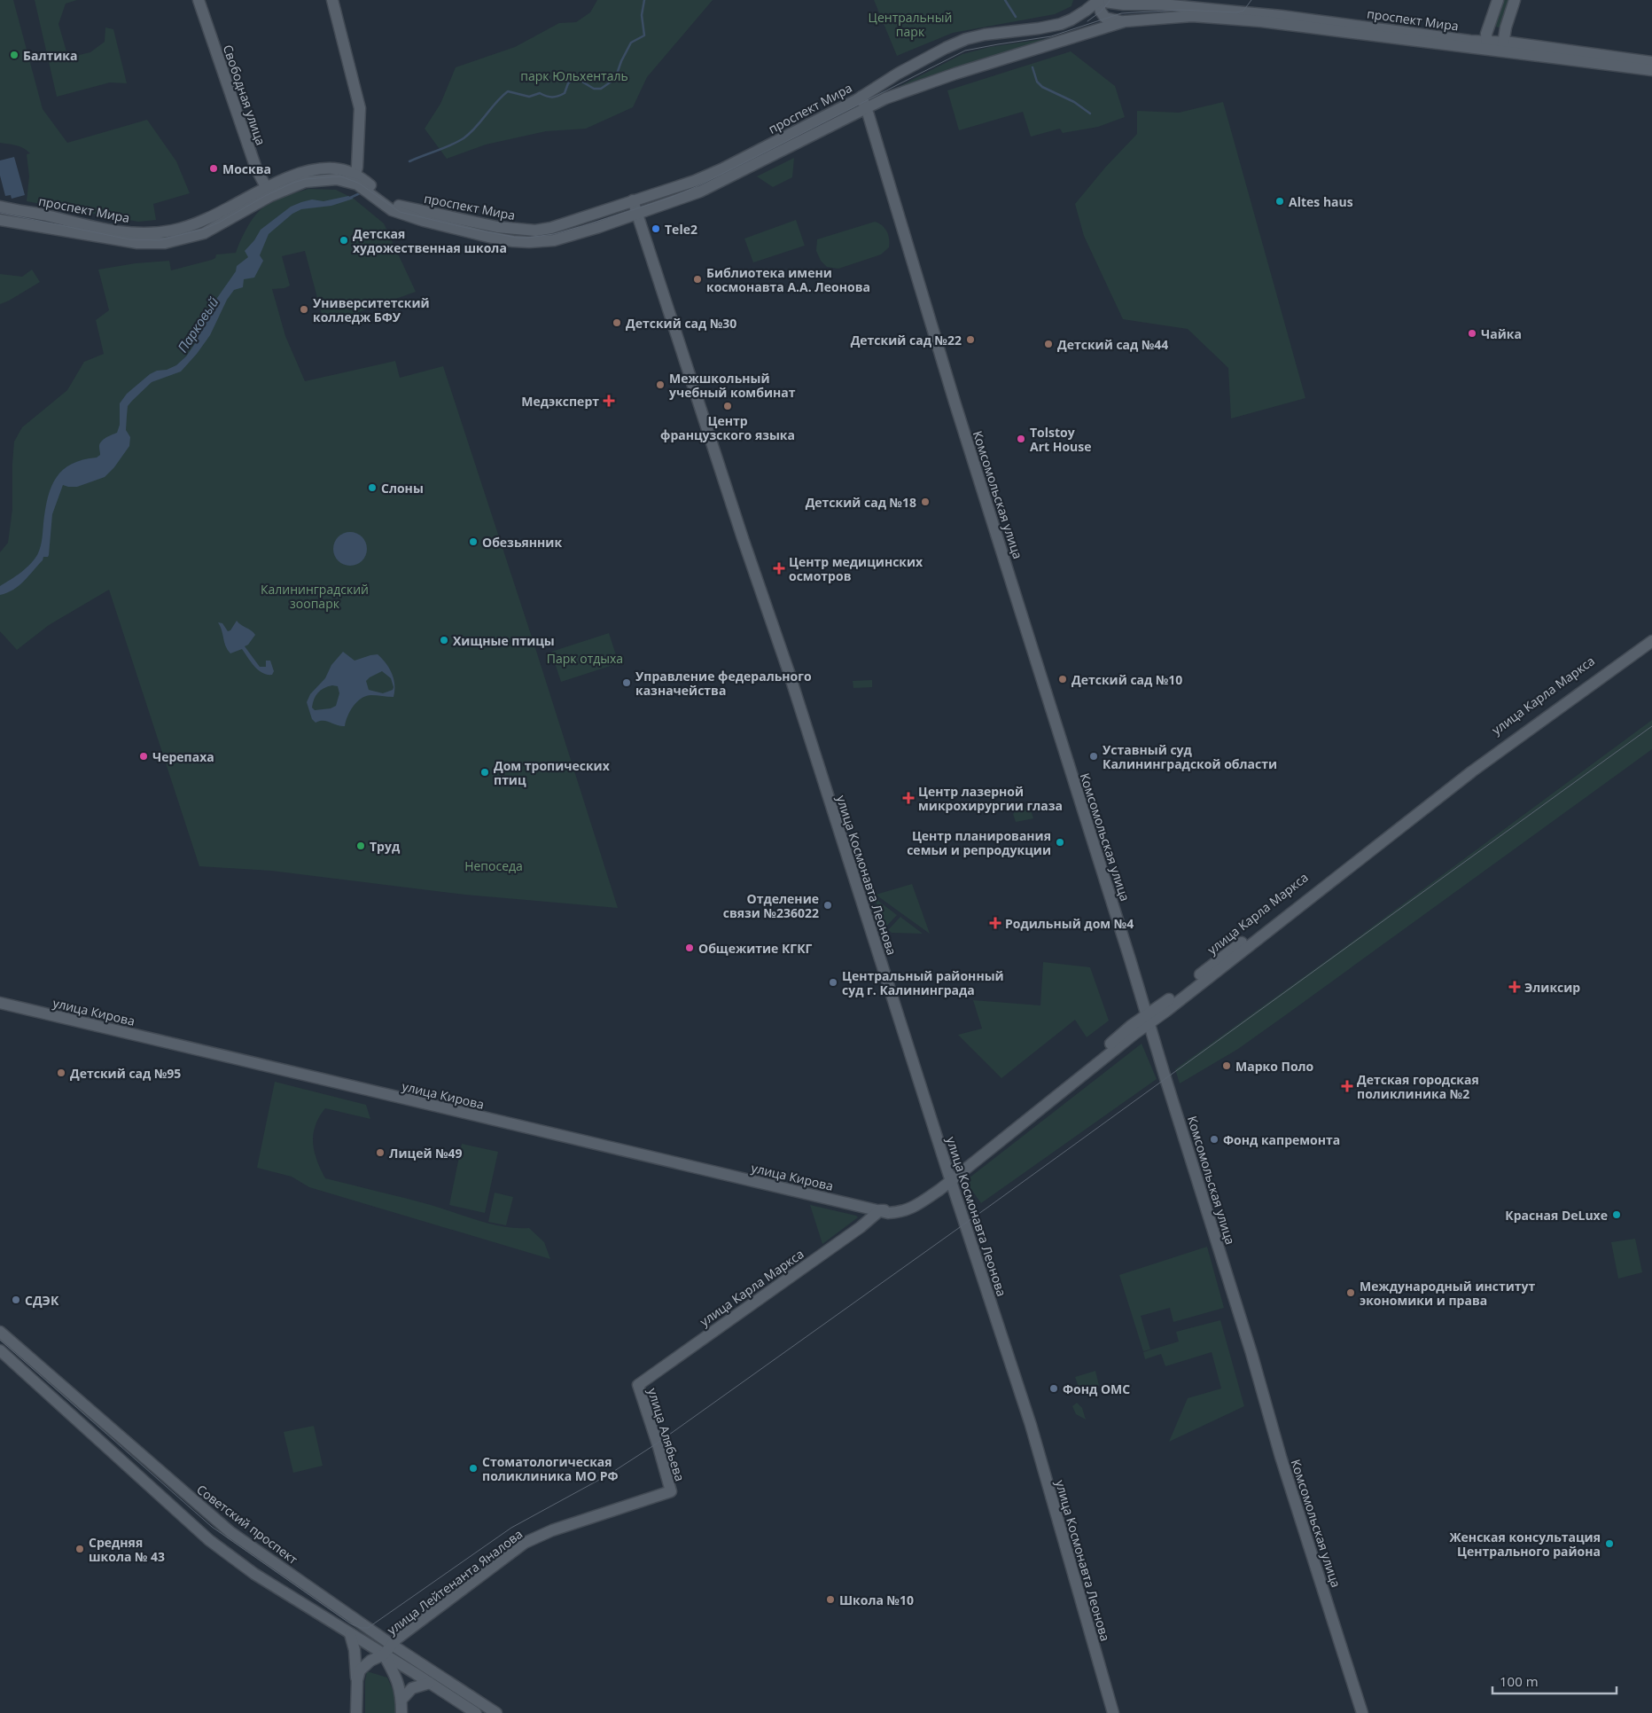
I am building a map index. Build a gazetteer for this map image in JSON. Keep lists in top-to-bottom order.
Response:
{
  "streets": {
    "main road": [
      "проспект Мира",
      "Свободная улица",
      "Комсомольская улица",
      "улица Карла Маркса",
      "улица Космонавта Леонова",
      "улица Кирова",
      "улица Алябьева",
      "Советский проспект",
      "улица Лейтенанта Яналова"
    ]
  },
  "crossings": [
    ["проспект Мира", "Свободная улица"],
    ["проспект Мира", "Комсомольская улица"],
    ["проспект Мира", "улица Космонавта Леонова"],
    ["Комсомольская улица", "улица Карла Маркса"],
    ["улица Карла Маркса", "улица Космонавта Леонова"],
    ["улица Карла Маркса", "улица Кирова"],
    ["улица Карла Маркса", "улица Алябьева"],
    ["улица Алябьева", "улица Лейтенанта Яналова"],
    ["Советский проспект", "улица Лейтенанта Яналова"]
  ],
  "water": ["Парковый"],
  "parks": [
    "Центральный парк",
    "парк Юльхенталь",
    "Калининградский зоопарк",
    "Парк отдыха",
    "Непоседа"
  ],
  "places": {
    "other": [
      "Балтика",
      "Москва",
      "Altes haus",
      "Tele2",
      "Детская художественная школа",
      "Библиотека имени космонавта А.А. Леонова",
      "Университетский колледж БФУ",
      "Детский сад №30",
      "Чайка",
      "Детский сад №22",
      "Детский сад №44",
      "Межшкольный учебный комбинат",
      "Центр французского языка",
      "Tolstoy Art House",
      "Слоны",
      "Детский сад №18",
      "Обезьянник",
      "Хищные птицы",
      "Детский сад №10",
      "Управление федерального казначейства",
      "Черепаха",
      "Уставный суд Калининградской области",
      "Дом тропических птиц",
      "Центр планирования семьи и репродукции",
      "Труд",
      "Отделение связи №236022",
      "Общежитие КГКГ",
      "Центральный районный суд г. Калининграда",
      "Марко Поло",
      "Детский сад №95",
      "Фонд капремонта",
      "Лицей №49",
      "Красная DeLuxe",
      "Международный институт экономики и права",
      "СДЭК",
      "Фонд ОМС",
      "Стоматологическая поликлиника МО РФ",
      "Женская консультация Центрального района",
      "Средняя школа № 43",
      "Школа №10"
    ],
    "health": [
      "Медэксперт",
      "Центр медицинских осмотров",
      "Центр лазерной микрохирургии глаза",
      "Родильный дом №4",
      "Эликсир",
      "Детская городская поликлиника №2"
    ]
  },
  "scale_bar": "100 m"
}
